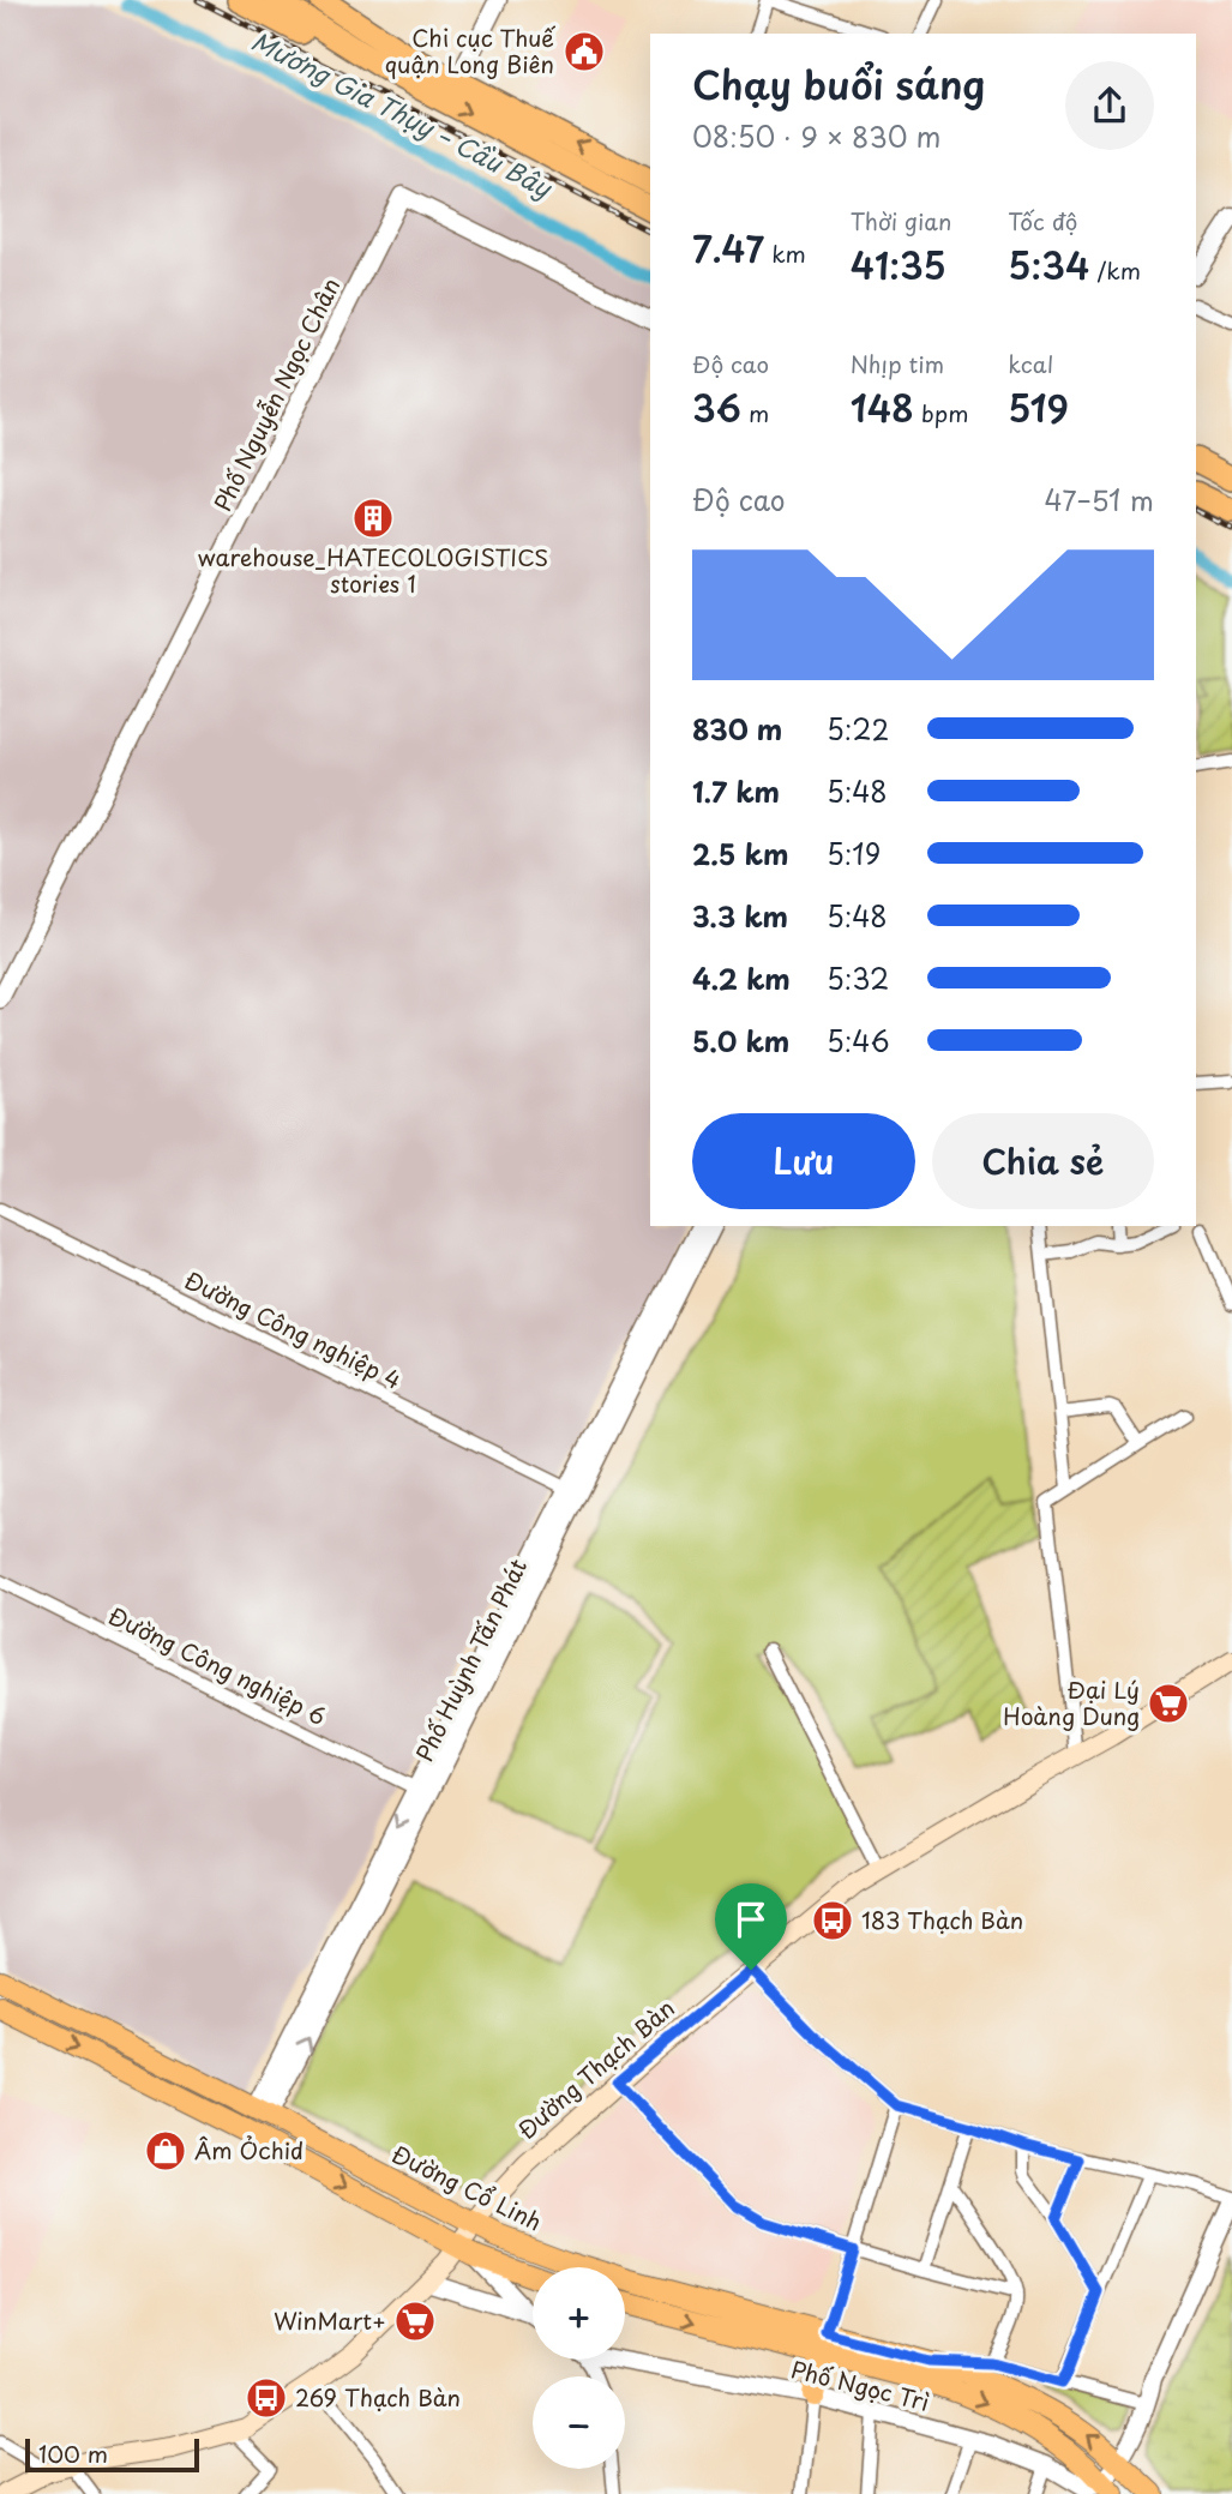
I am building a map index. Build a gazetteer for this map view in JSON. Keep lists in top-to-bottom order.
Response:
{
  "streets": {
    "main road": ["Đường Thạch Bàn", "Đường Cổ Linh"],
    "street": [
      "Phố Nguyễn Ngọc Chân",
      "Đường Công nghiệp 4",
      "Phố Huỳnh Tấn Phát",
      "Đường Công nghiệp 6",
      "Phố Ngọc Trì"
    ]
  },
  "crossings": [
    ["Đường Công nghiệp 4", "Phố Huỳnh Tấn Phát"],
    ["Phố Huỳnh Tấn Phát", "Đường Công nghiệp 6"],
    ["Phố Huỳnh Tấn Phát", "Đường Cổ Linh"],
    ["Đường Thạch Bàn", "Đường Cổ Linh"],
    ["Đường Cổ Linh", "Phố Ngọc Trì"]
  ],
  "water": ["Mương Gia Thụy – Cầu Bây"],
  "places": {
    "public building": ["Chi cục Thuế quận Long Biên"],
    "building": ["warehouse_HATECOLOGISTICS stories 1"],
    "supermarket": ["Đại Lý Hoàng Dung", "WinMart+"],
    "bus stop": ["183 Thạch Bàn", "269 Thạch Bàn"],
    "shop": ["Âm Ỏchid"]
  },
  "scale_bar": "100 m",
  "page": {
    "heading": ["Chạy buổi sáng", "08:50 · 9 × 830 m"],
    "stats": [
      ["7.47 km"],
      ["Thời gian", "41:35"],
      ["Tốc độ", "5:34 /km"],
      ["Độ cao", "36 m"],
      ["Nhịp tim", "148 bpm"],
      ["kcal", "519"]
    ],
    "chart": ["Độ cao", "47–51 m"],
    "list": [
      {
        "name": "830 m",
        "note": "5:22"
      },
      {
        "name": "1.7 km",
        "note": "5:48"
      },
      {
        "name": "2.5 km",
        "note": "5:19"
      },
      {
        "name": "3.3 km",
        "note": "5:48"
      },
      {
        "name": "4.2 km",
        "note": "5:32"
      },
      {
        "name": "5.0 km",
        "note": "5:46"
      }
    ],
    "buttons": ["Lưu", "Chia sẻ"],
    "map_buttons": ["+", "−"],
    "scale": "100 m"
  }
}
